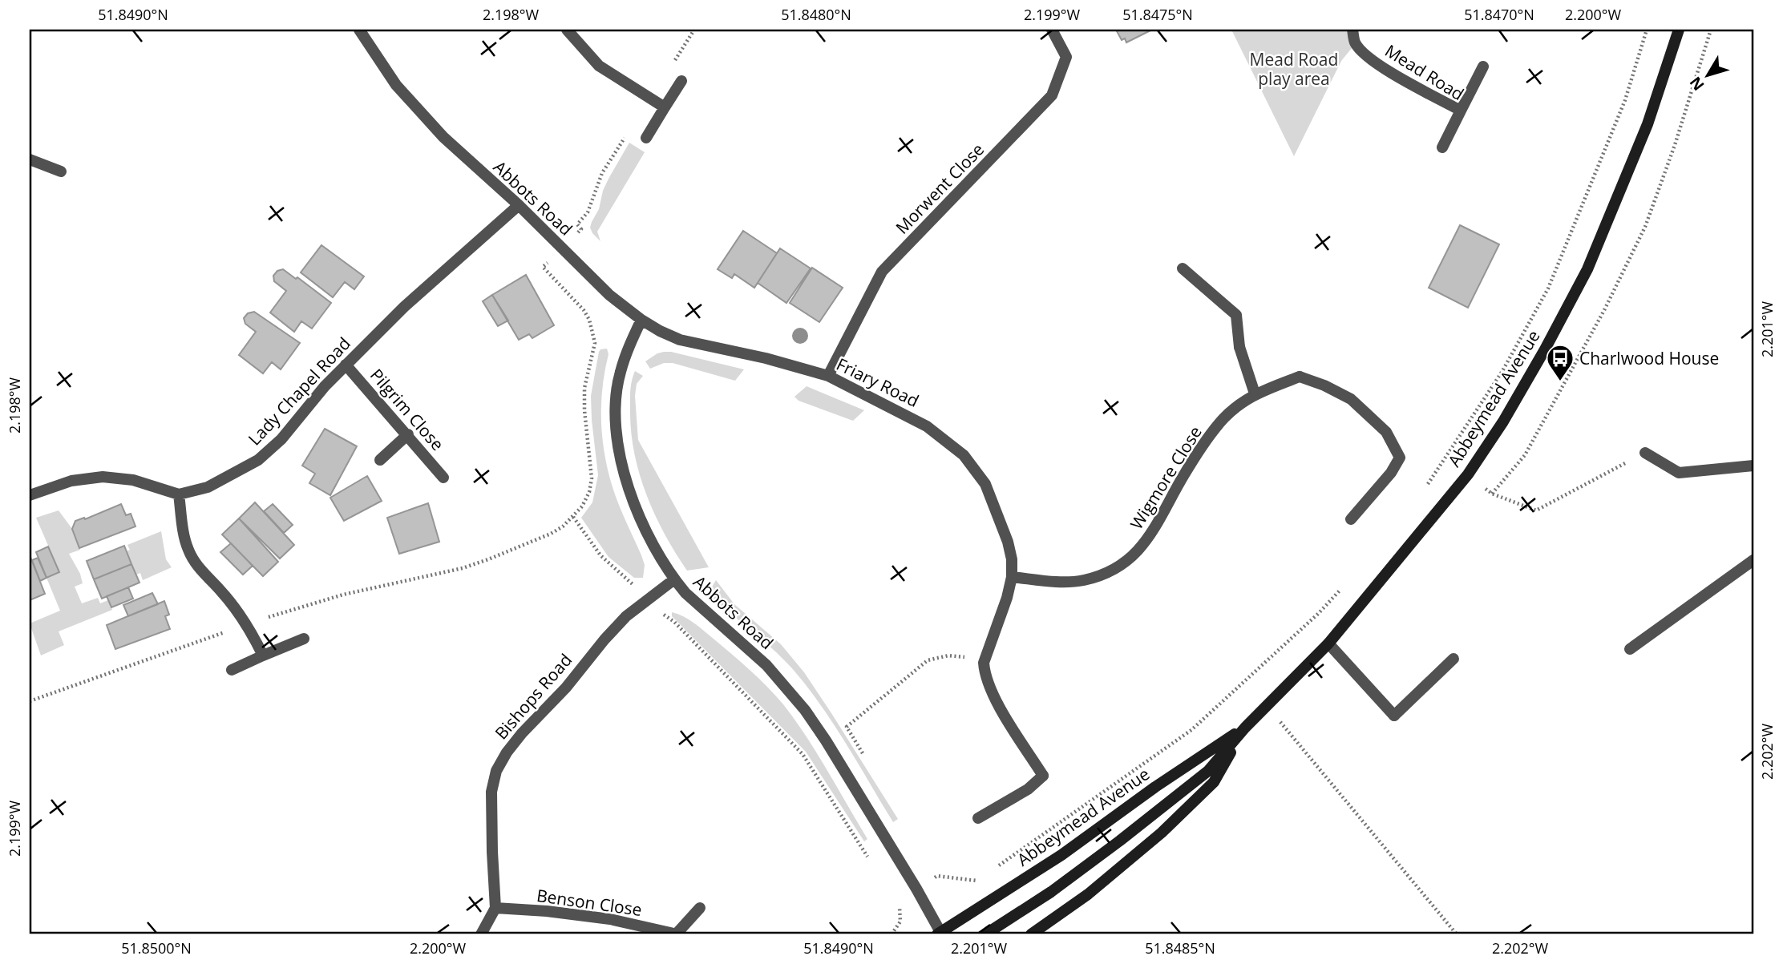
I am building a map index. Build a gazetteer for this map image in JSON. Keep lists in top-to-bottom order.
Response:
{
  "streets": {
    "street": [
      "Mead Road",
      "Morwent Close",
      "Abbots Road",
      "Friary Road",
      "Lady Chapel Road",
      "Abbeymead Avenue",
      "Pilgrim Close",
      "Wigmore Close",
      "Bishops Road",
      "Benson Close"
    ]
  },
  "crossings": [
    ["Morwent Close", "Friary Road"],
    ["Abbots Road", "Friary Road"],
    ["Abbots Road", "Lady Chapel Road"],
    ["Abbots Road", "Abbeymead Avenue"],
    ["Abbots Road", "Bishops Road"],
    ["Friary Road", "Wigmore Close"],
    ["Lady Chapel Road", "Pilgrim Close"],
    ["Bishops Road", "Benson Close"]
  ],
  "parks": ["Mead Road play area"],
  "places": {
    "bus stop": ["Charlwood House"]
  },
  "north": "bottom left",
  "coordinates": [
    "51.8490°N",
    "2.198°W",
    "51.8480°N",
    "2.199°W",
    "51.8475°N",
    "51.8470°N",
    "2.200°W",
    "2.201°W",
    "2.202°W",
    "51.8500°N",
    "51.8485°N"
  ]
}
